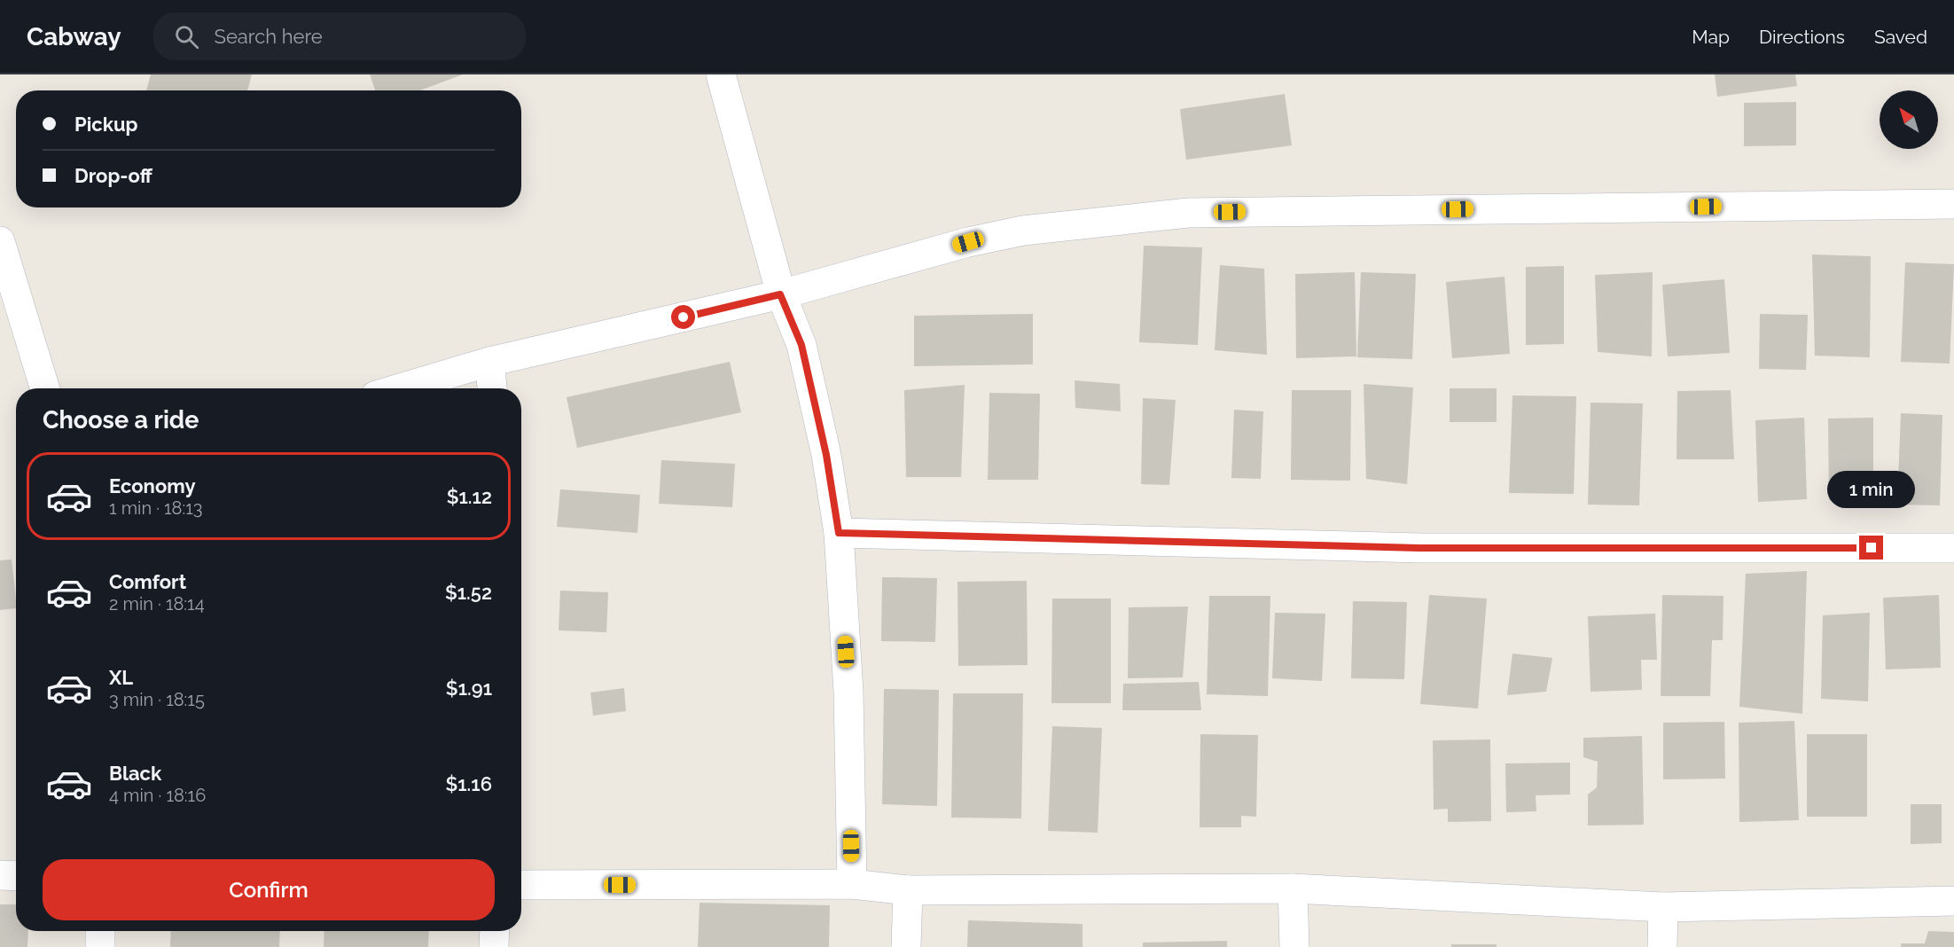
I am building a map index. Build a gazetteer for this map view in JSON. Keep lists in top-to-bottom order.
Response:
{
  "north": "top left",
  "page": {
    "header": "Cabway",
    "search": "Search here",
    "nav": ["Map", "Directions", "Saved"],
    "banner": ["Pickup", "Drop-off"],
    "heading": "Choose a ride",
    "list": [
      {
        "name": "Economy",
        "note": "1 min · 18:13",
        "value": "$1.12"
      },
      {
        "name": "Comfort",
        "note": "2 min · 18:14",
        "value": "$1.52"
      },
      {
        "name": "XL",
        "note": "3 min · 18:15",
        "value": "$1.91"
      },
      {
        "name": "Black",
        "note": "4 min · 18:16",
        "value": "$1.16"
      }
    ],
    "bubble": "1 min",
    "buttons": "Confirm"
  }
}
